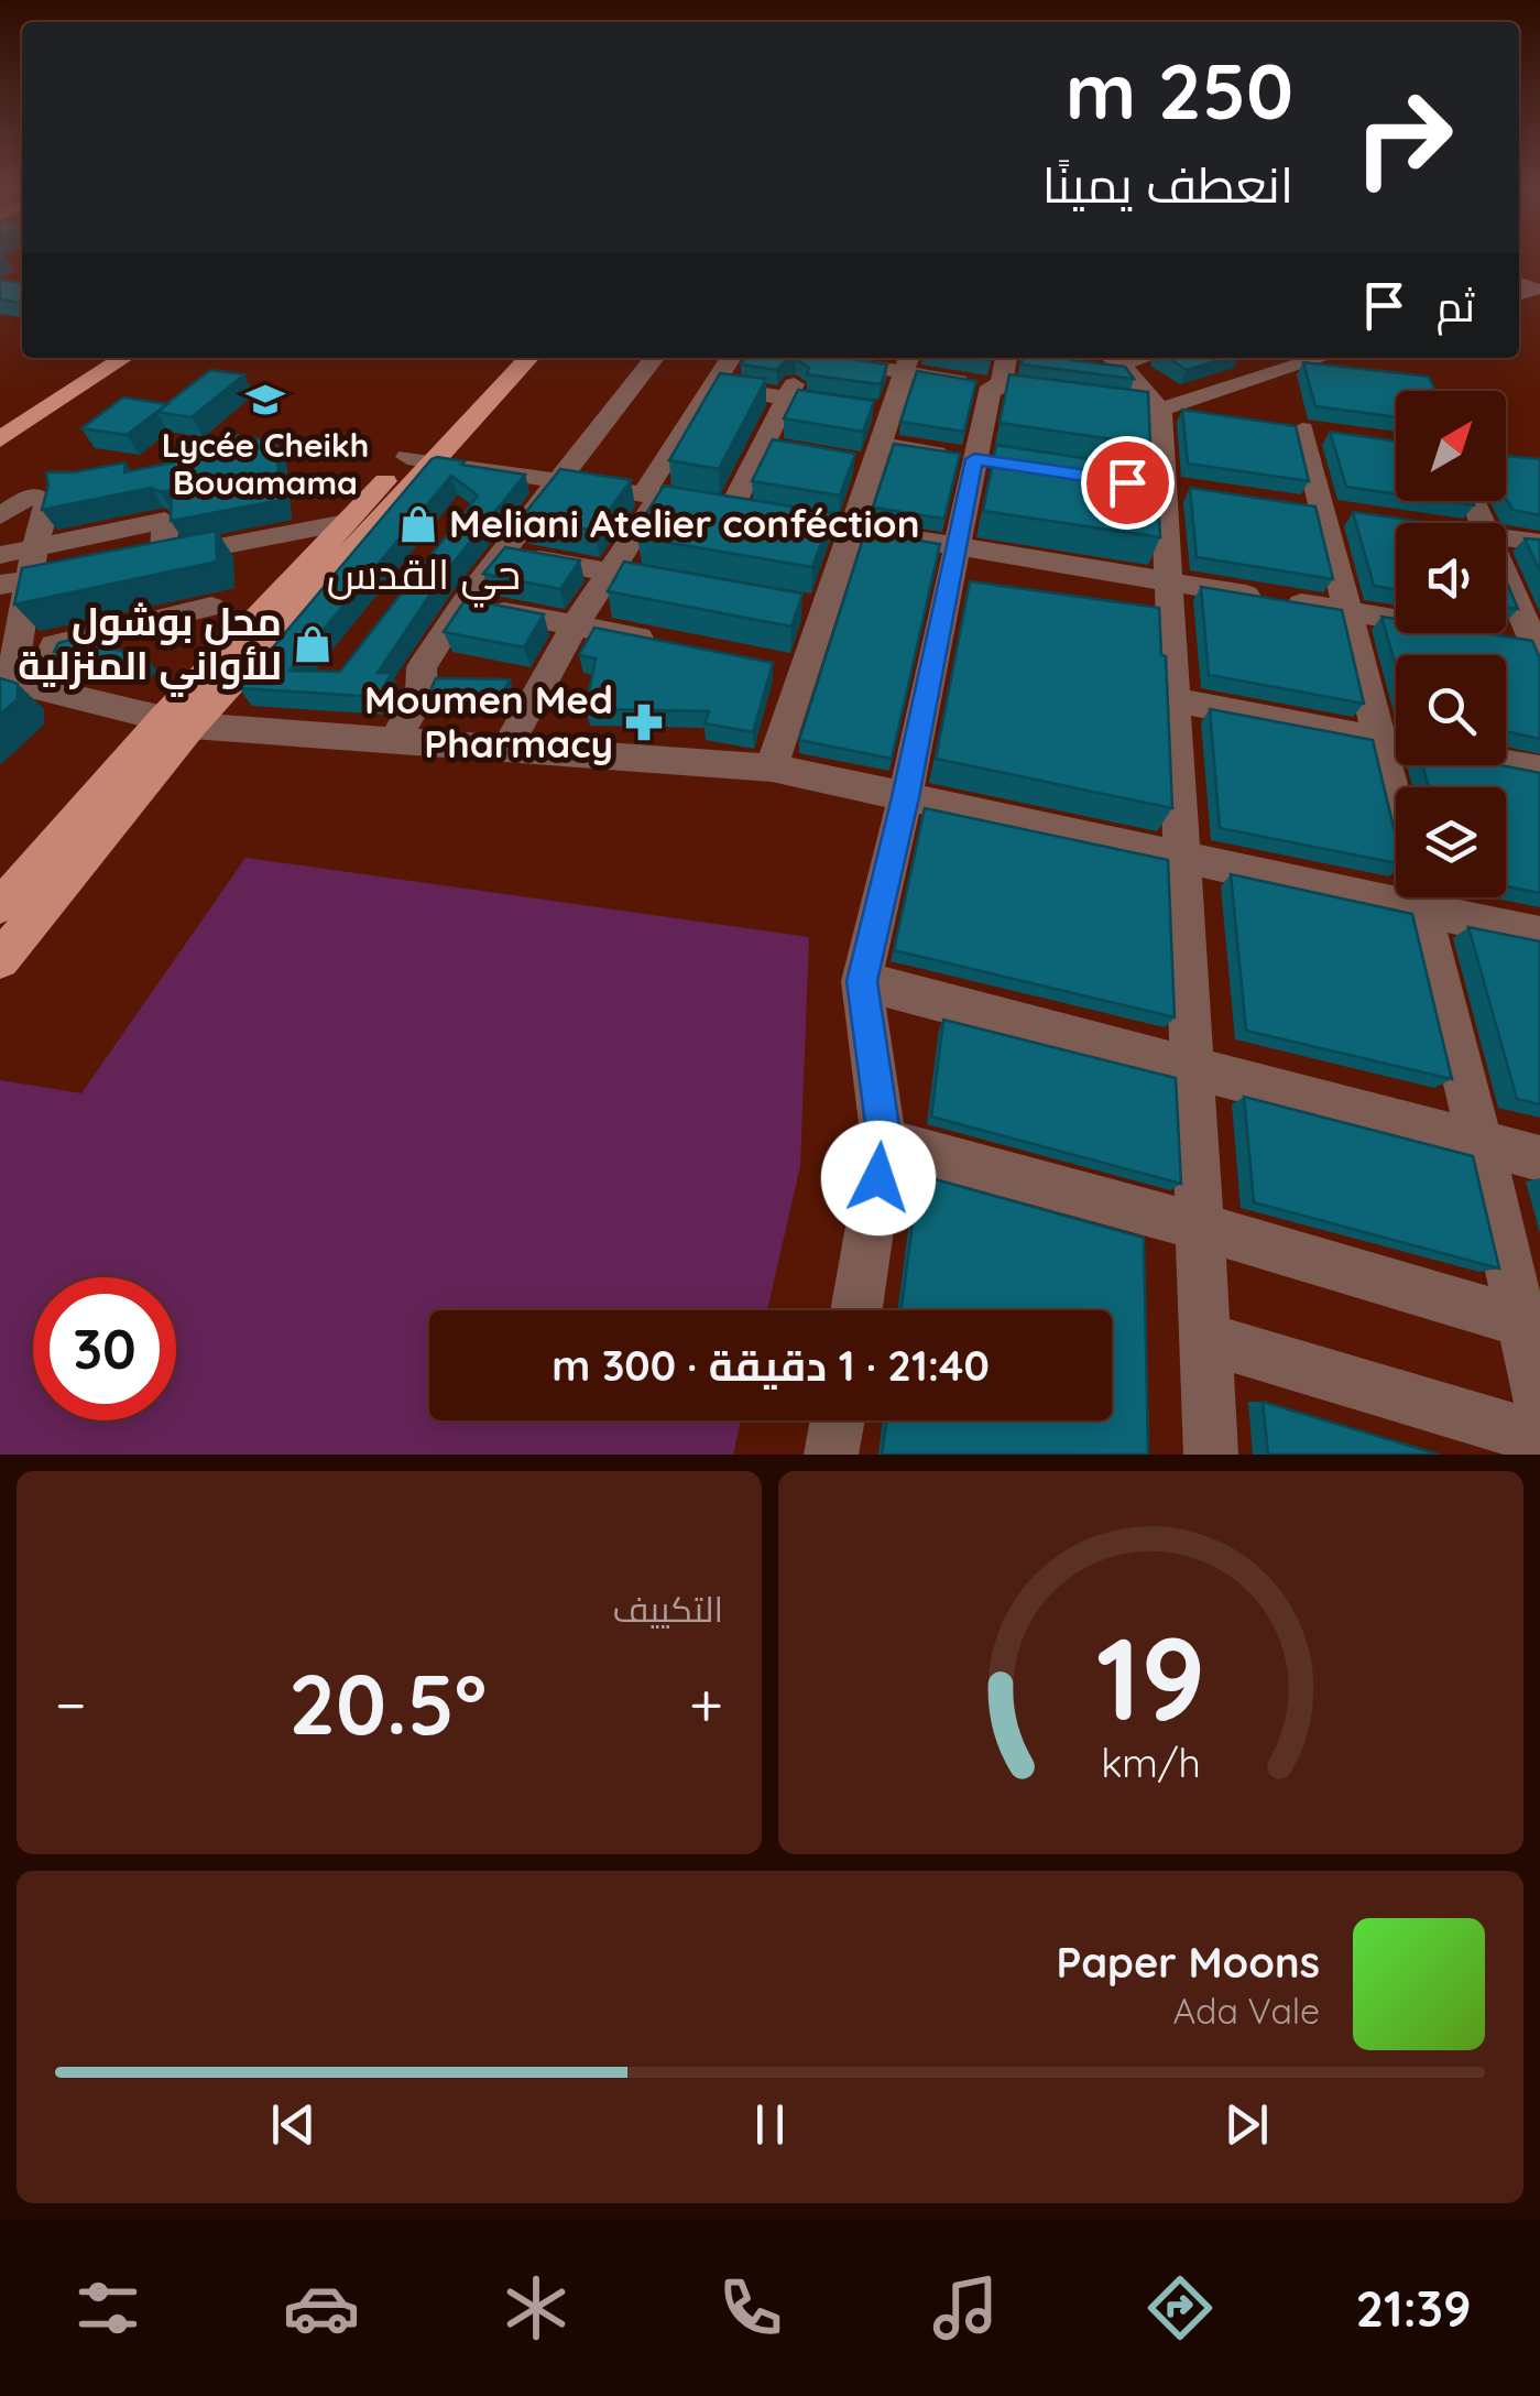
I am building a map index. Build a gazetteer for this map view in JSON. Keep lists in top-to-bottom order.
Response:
{
  "districts": ["حي القدس"],
  "places": {
    "school or university": ["Lycée Cheikh Bouamama"],
    "shop": ["Meliani Atelier conféction", "محل بوشول للأواني المنزلية"],
    "pharmacy": ["Moumen Med Pharmacy"]
  },
  "north": "top right",
  "page": {
    "turn": ["250 m", "انعطف يمينًا"],
    "then": "ثم",
    "limit": "30",
    "trip": "21:40 · 1 دقيقة · 300 m",
    "tile": "التكييف",
    "heat": ["−", "20.5°", "+"],
    "song": ["Paper Moons", "Ada Vale"],
    "tabs": "21:39",
    "gauge": ["19", "km/h"]
  }
}
